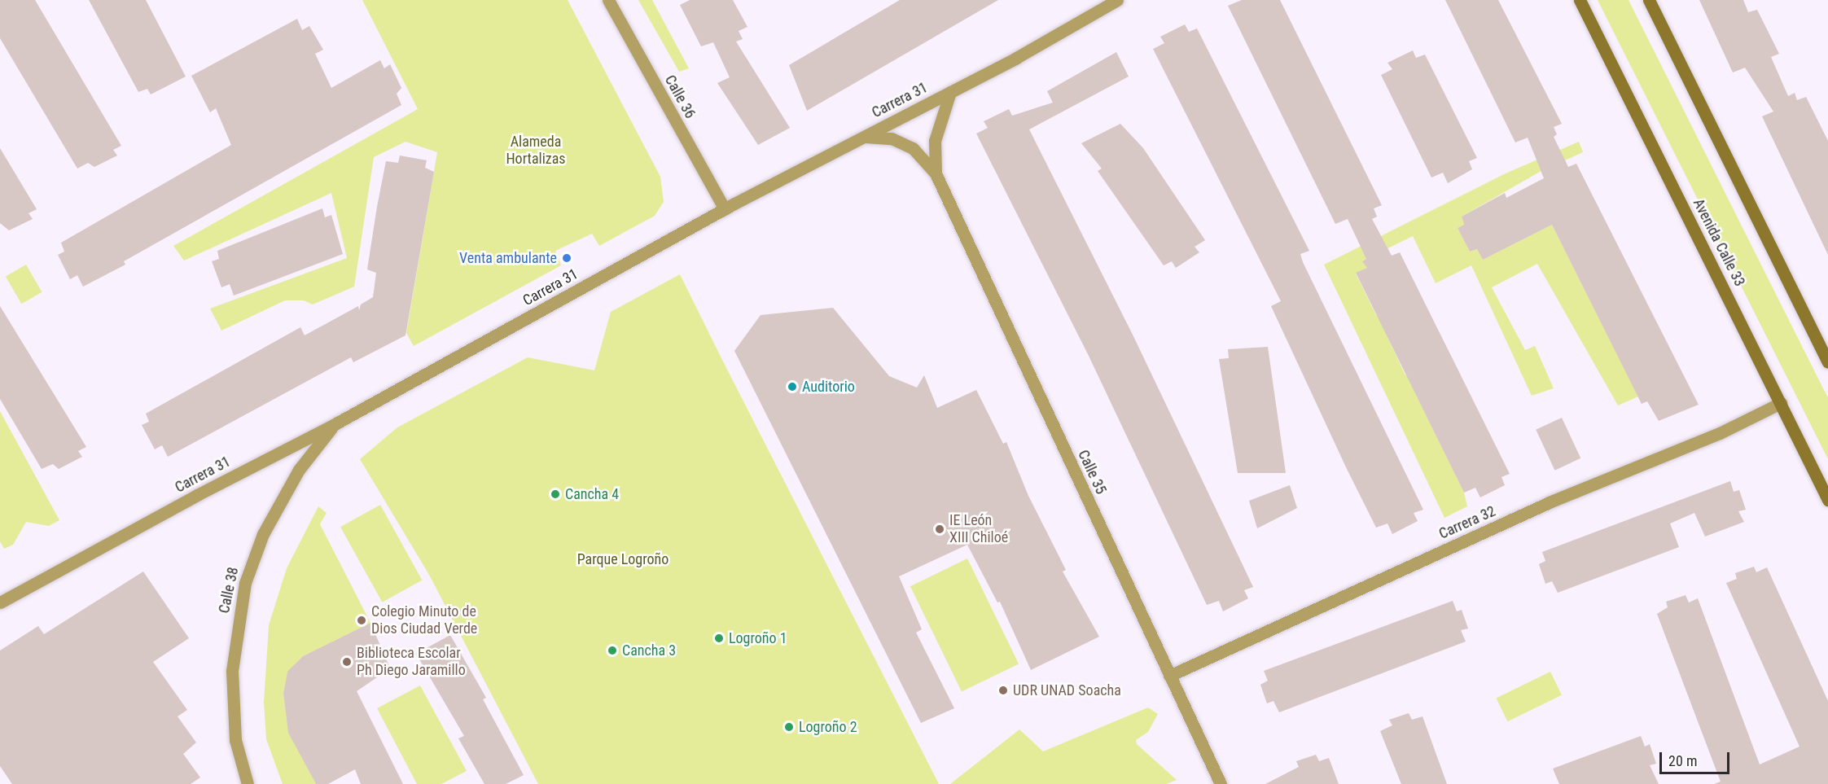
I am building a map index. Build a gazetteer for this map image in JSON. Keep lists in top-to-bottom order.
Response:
{
  "streets": {
    "main road": ["Avenida Calle 33"],
    "street": [
      "Calle 36",
      "Carrera 31",
      "Calle 35",
      "Carrera 32",
      "Calle 38"
    ]
  },
  "crossings": [
    ["Calle 36", "Carrera 31"],
    ["Carrera 31", "Calle 35"],
    ["Carrera 31", "Calle 38"],
    ["Avenida Calle 33", "Carrera 32"],
    ["Calle 35", "Carrera 32"]
  ],
  "parks": ["Alameda Hortalizas", "Parque Logroño"],
  "places": [
    "Venta ambulante",
    "Auditorio",
    "Cancha 4",
    "IE León XIII Chiloé",
    "Colegio Minuto de Dios Ciudad Verde",
    "Logroño 1",
    "Cancha 3",
    "Biblioteca Escolar Ph Diego Jaramillo",
    "UDR UNAD Soacha",
    "Logroño 2"
  ],
  "scale_bar": "20 m"
}
